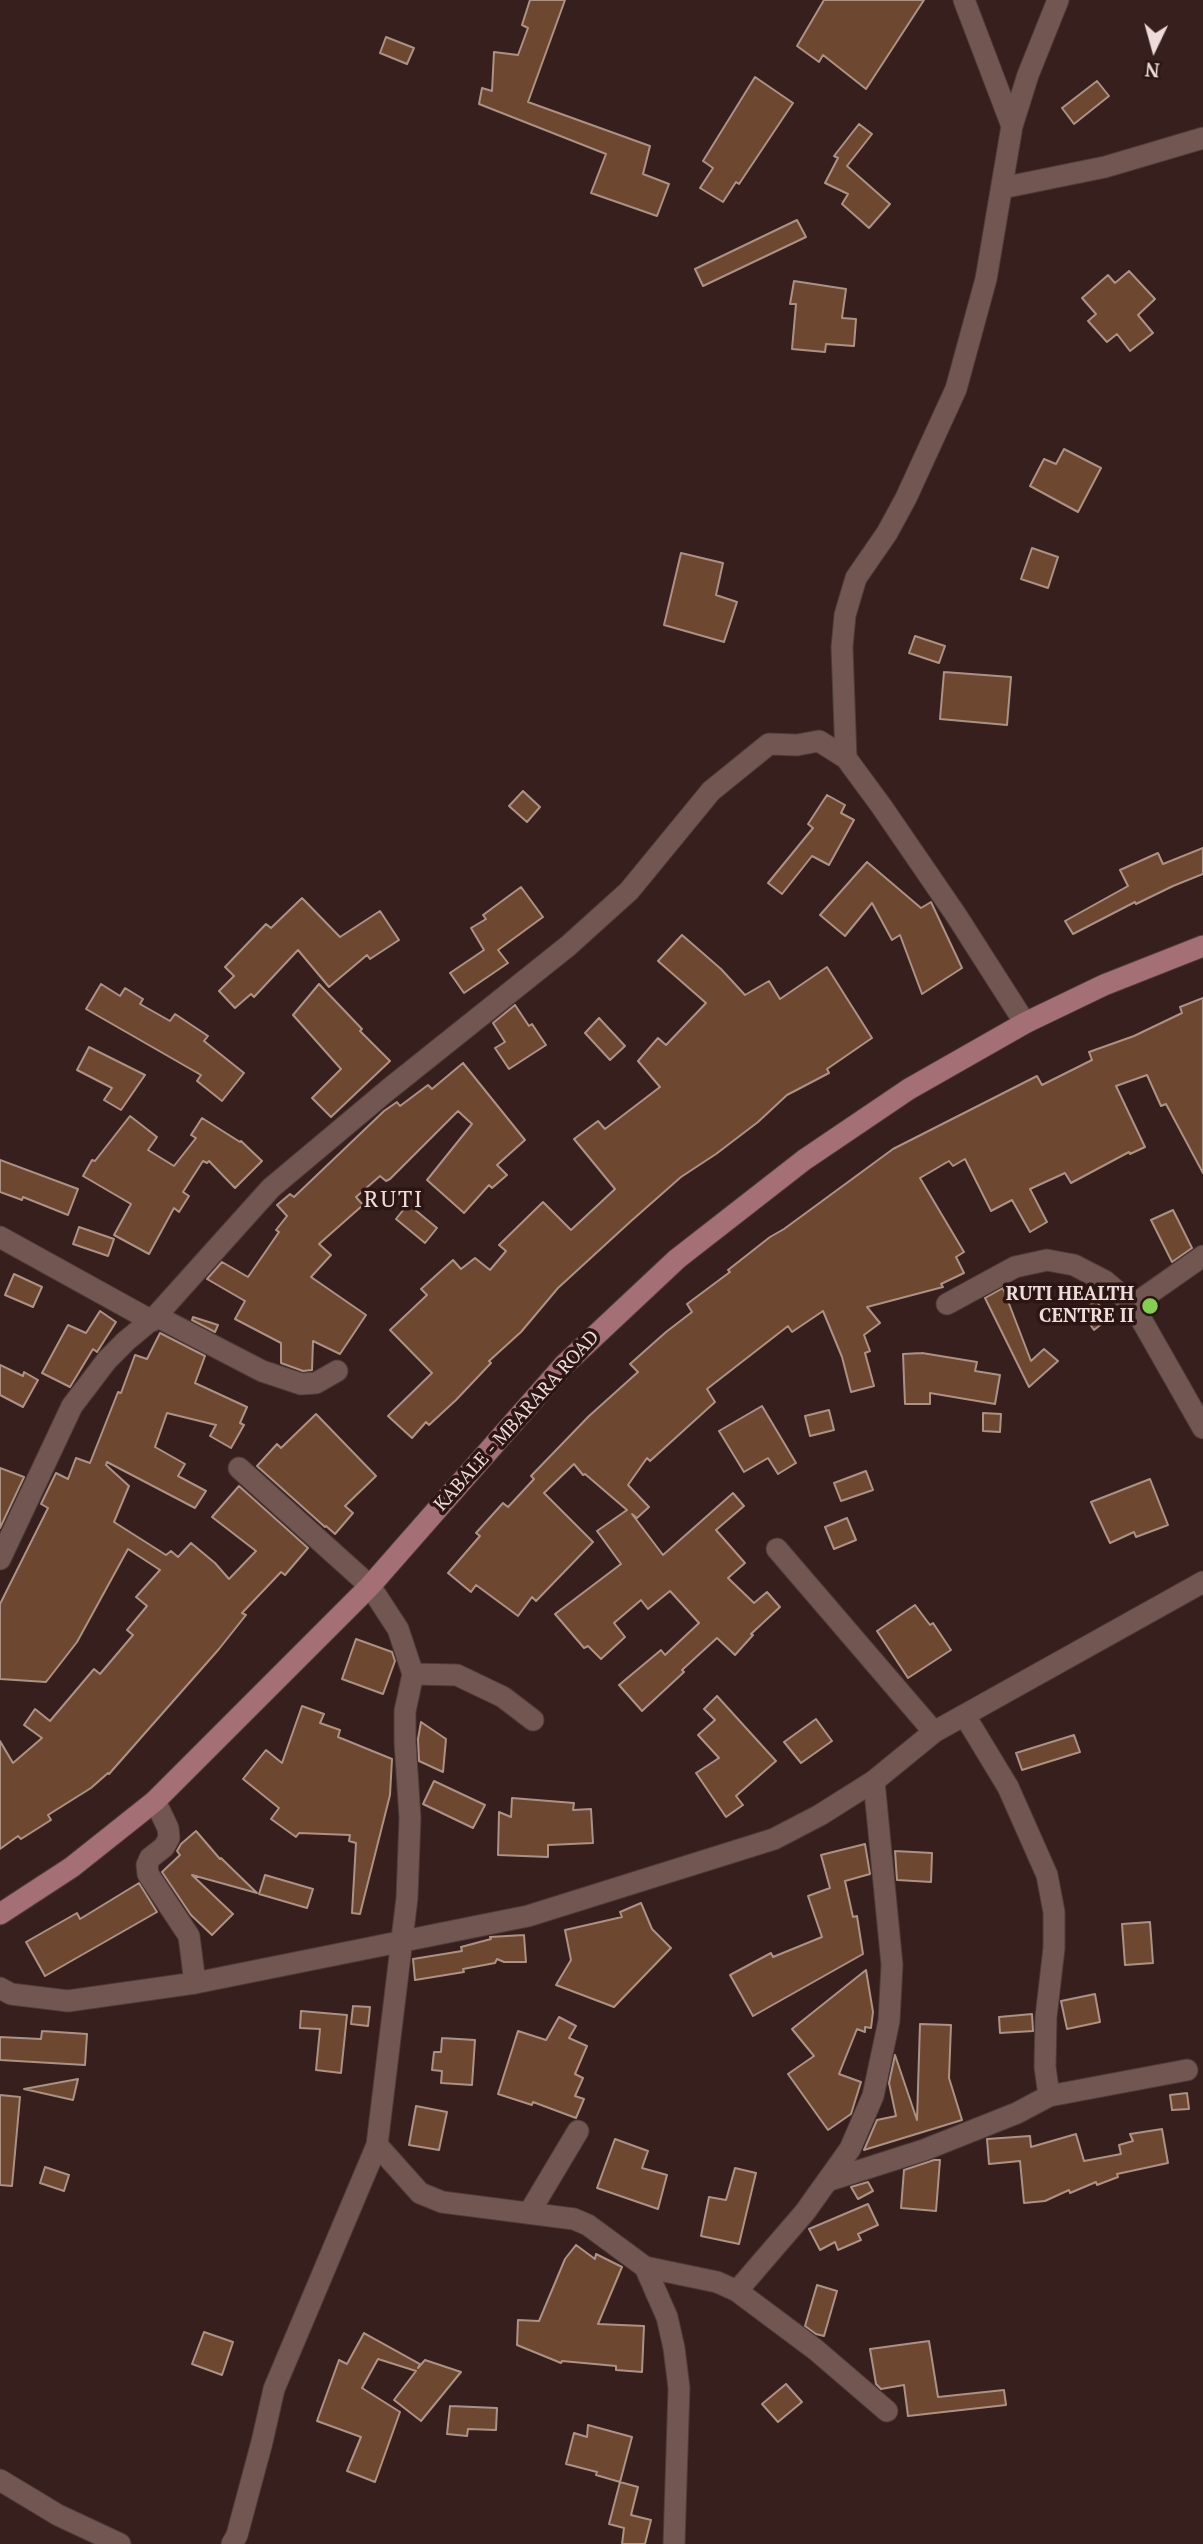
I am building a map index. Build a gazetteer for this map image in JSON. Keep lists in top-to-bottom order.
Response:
{
  "streets": {
    "main road": ["KABALE - MBARARA ROAD"]
  },
  "districts": ["RUTI"],
  "places": ["RUTI HEALTH CENTRE II"],
  "north": "bottom"
}
